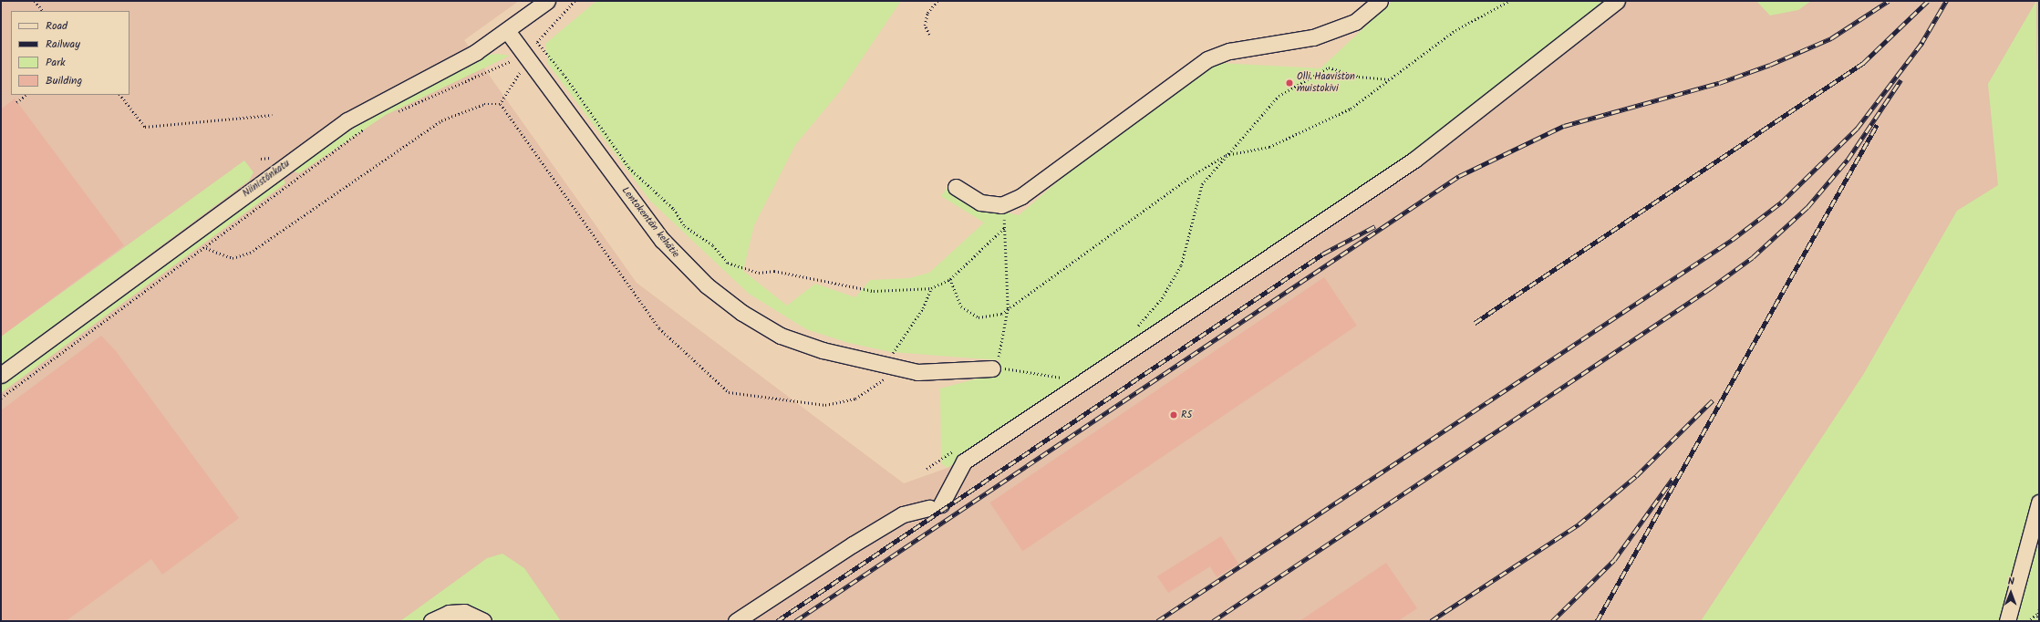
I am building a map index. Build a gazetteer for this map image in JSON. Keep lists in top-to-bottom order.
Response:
{
  "streets": {
    "street": ["Niinistönkatu", "Lentokentän kehätie"]
  },
  "crossings": [
    ["Niinistönkatu", "Lentokentän kehätie"]
  ],
  "places": ["Olli Haaviston muistokivi", "R5"],
  "legend": [
    "Road",
    "Railway",
    "Park",
    "Building"
  ],
  "north": "top"
}
